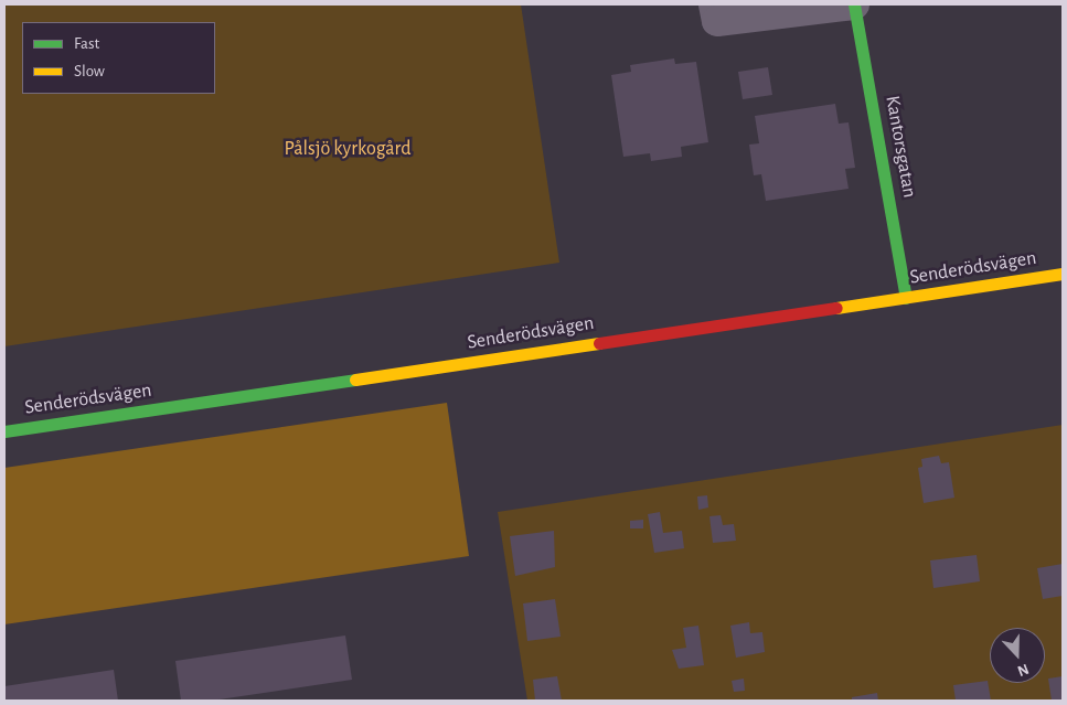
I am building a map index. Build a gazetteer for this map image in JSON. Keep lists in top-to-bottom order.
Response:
{
  "streets": {
    "street": ["Kantorsgatan", "Senderödsvägen"]
  },
  "crossings": [
    ["Kantorsgatan", "Senderödsvägen"]
  ],
  "parks": ["Pålsjö kyrkogård"],
  "legend": ["Fast", "Slow"],
  "north": "bottom"
}
